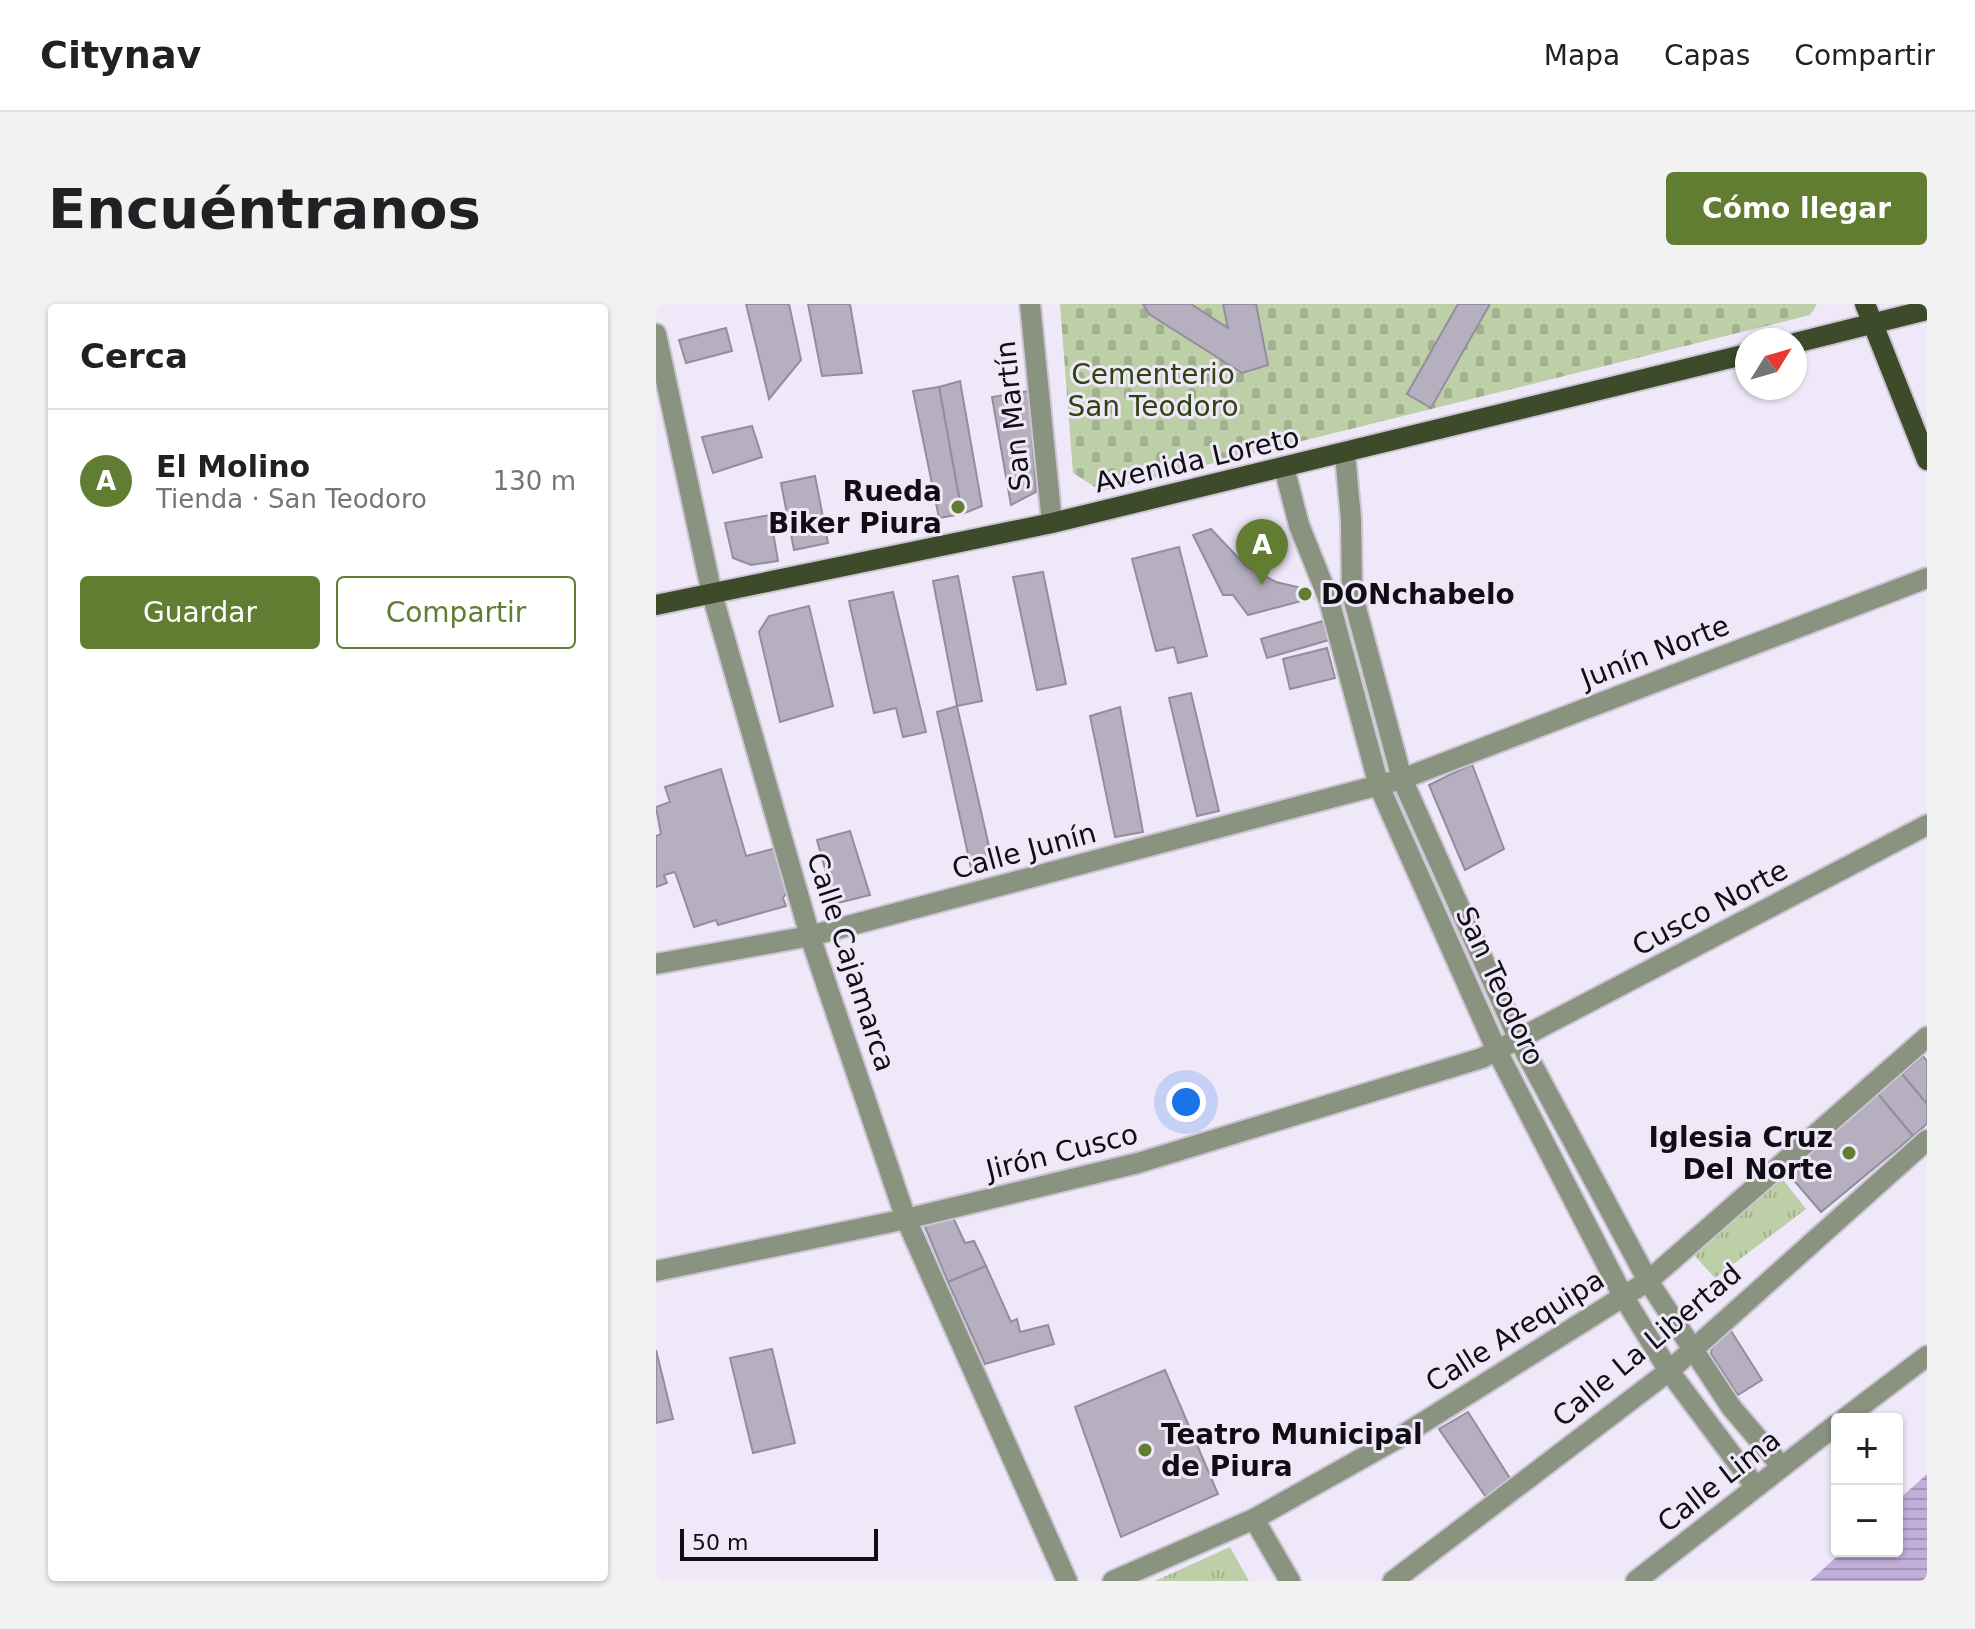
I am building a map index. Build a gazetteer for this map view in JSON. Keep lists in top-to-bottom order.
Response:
{
  "streets": {
    "main road": ["Avenida Loreto"],
    "street": [
      "San Martín",
      "Junín Norte",
      "Calle Junín",
      "Cusco Norte",
      "Calle Cajamarca",
      "San Teodoro",
      "Jirón Cusco",
      "Calle Arequipa",
      "Calle La Libertad",
      "Calle Lima"
    ]
  },
  "crossings": [
    ["San Martín", "Avenida Loreto"],
    ["Avenida Loreto", "Calle Cajamarca"],
    ["Avenida Loreto", "San Teodoro"],
    ["Junín Norte", "Calle Junín"],
    ["Junín Norte", "San Teodoro"],
    ["Calle Junín", "Calle Cajamarca"],
    ["Calle Junín", "San Teodoro"],
    ["Cusco Norte", "San Teodoro"],
    ["Cusco Norte", "Jirón Cusco"],
    ["Calle Cajamarca", "Jirón Cusco"],
    ["San Teodoro", "Jirón Cusco"],
    ["San Teodoro", "Calle Arequipa"],
    ["San Teodoro", "Calle La Libertad"],
    ["San Teodoro", "Calle Lima"]
  ],
  "parks": ["Cementerio San Teodoro"],
  "places": [
    "Rueda Biker Piura",
    "DONchabelo",
    "Iglesia Cruz Del Norte",
    "Teatro Municipal de Piura"
  ],
  "scale_bar": "50 m",
  "north": "top right",
  "page": {
    "header": "Citynav",
    "nav": ["Mapa", "Capas", "Compartir"],
    "buttons": [
      "Cómo llegar",
      ["Guardar", "Compartir"]
    ],
    "title": "Encuéntranos",
    "heading": "Cerca",
    "list": [
      {
        "mark": "A",
        "name": "El Molino",
        "note": "Tienda · San Teodoro",
        "value": "130 m"
      }
    ],
    "pins": "A",
    "map_buttons": ["+", "−"],
    "scale": "50 m"
  }
}
